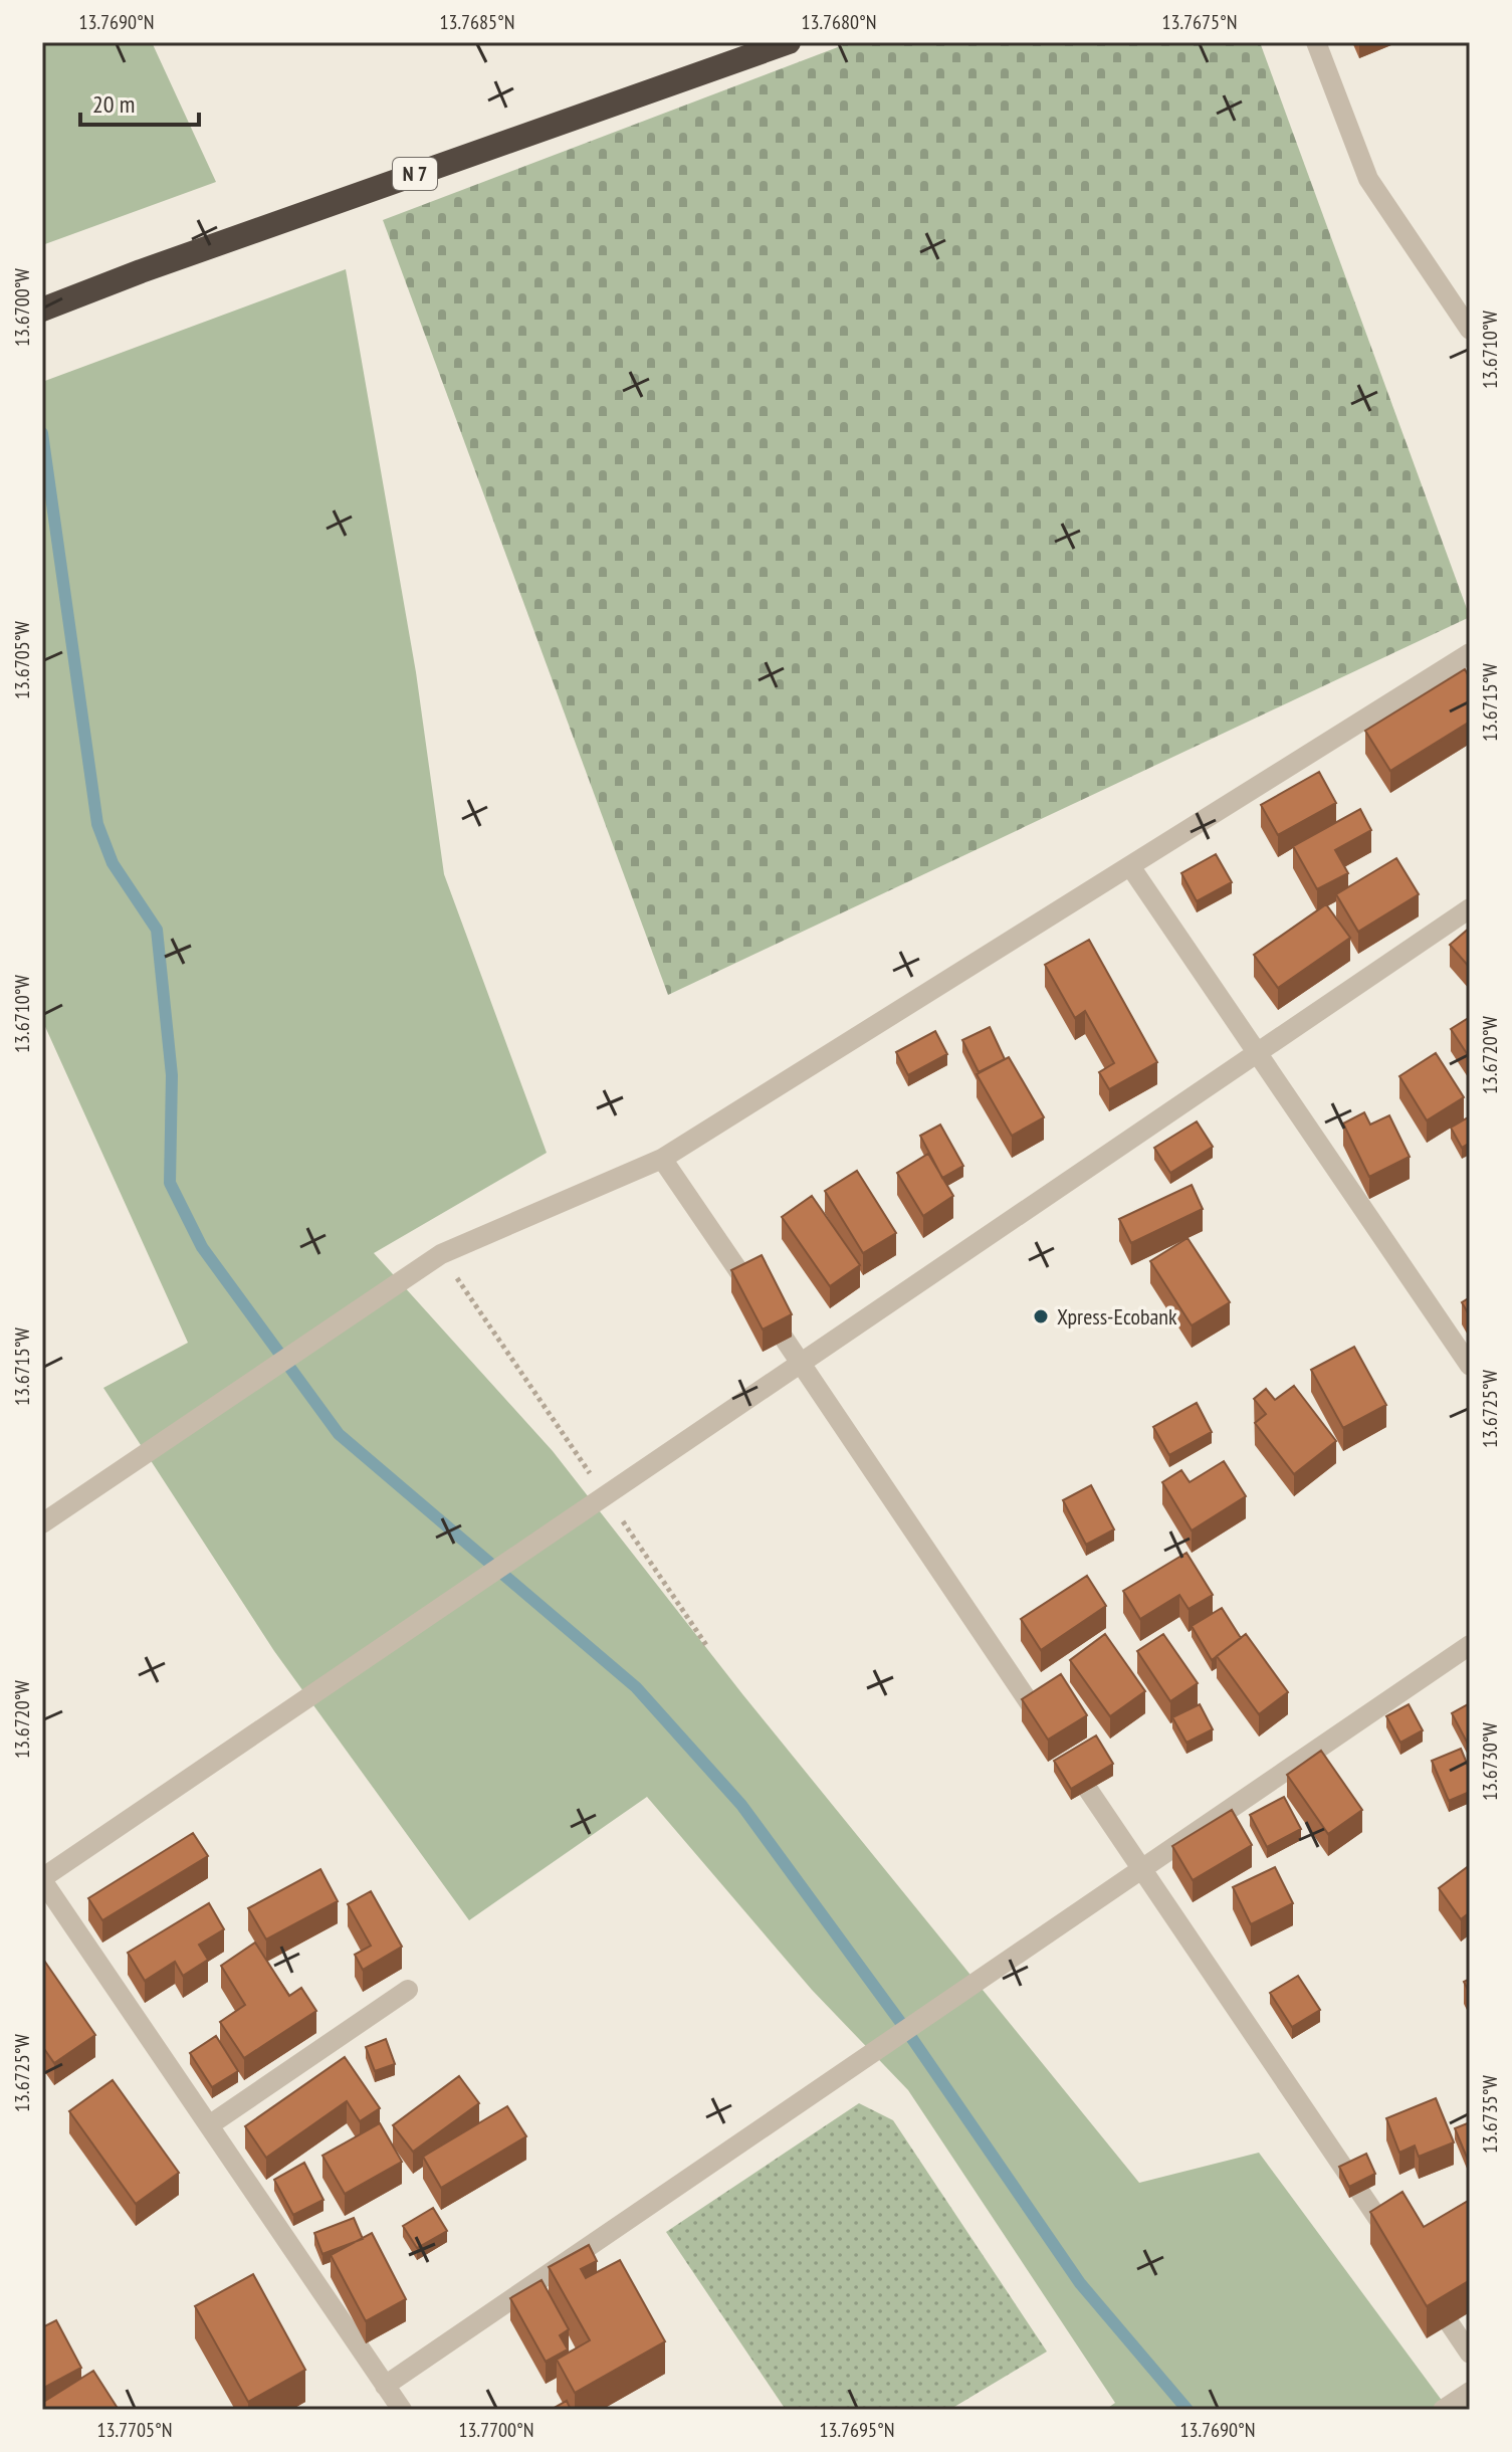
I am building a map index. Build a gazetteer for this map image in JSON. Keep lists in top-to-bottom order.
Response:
{
  "streets": {
    "highway": ["N 7"]
  },
  "places": ["Xpress-Ecobank"],
  "scale_bar": "20 m",
  "coordinates": [
    "13.7690°N",
    "13.7685°N",
    "13.7680°N",
    "13.7675°N",
    "13.6700°W",
    "13.6710°W",
    "13.6705°W",
    "13.6715°W",
    "13.6720°W",
    "13.6725°W",
    "13.6730°W",
    "13.6735°W",
    "13.7705°N",
    "13.7700°N",
    "13.7695°N"
  ]
}
